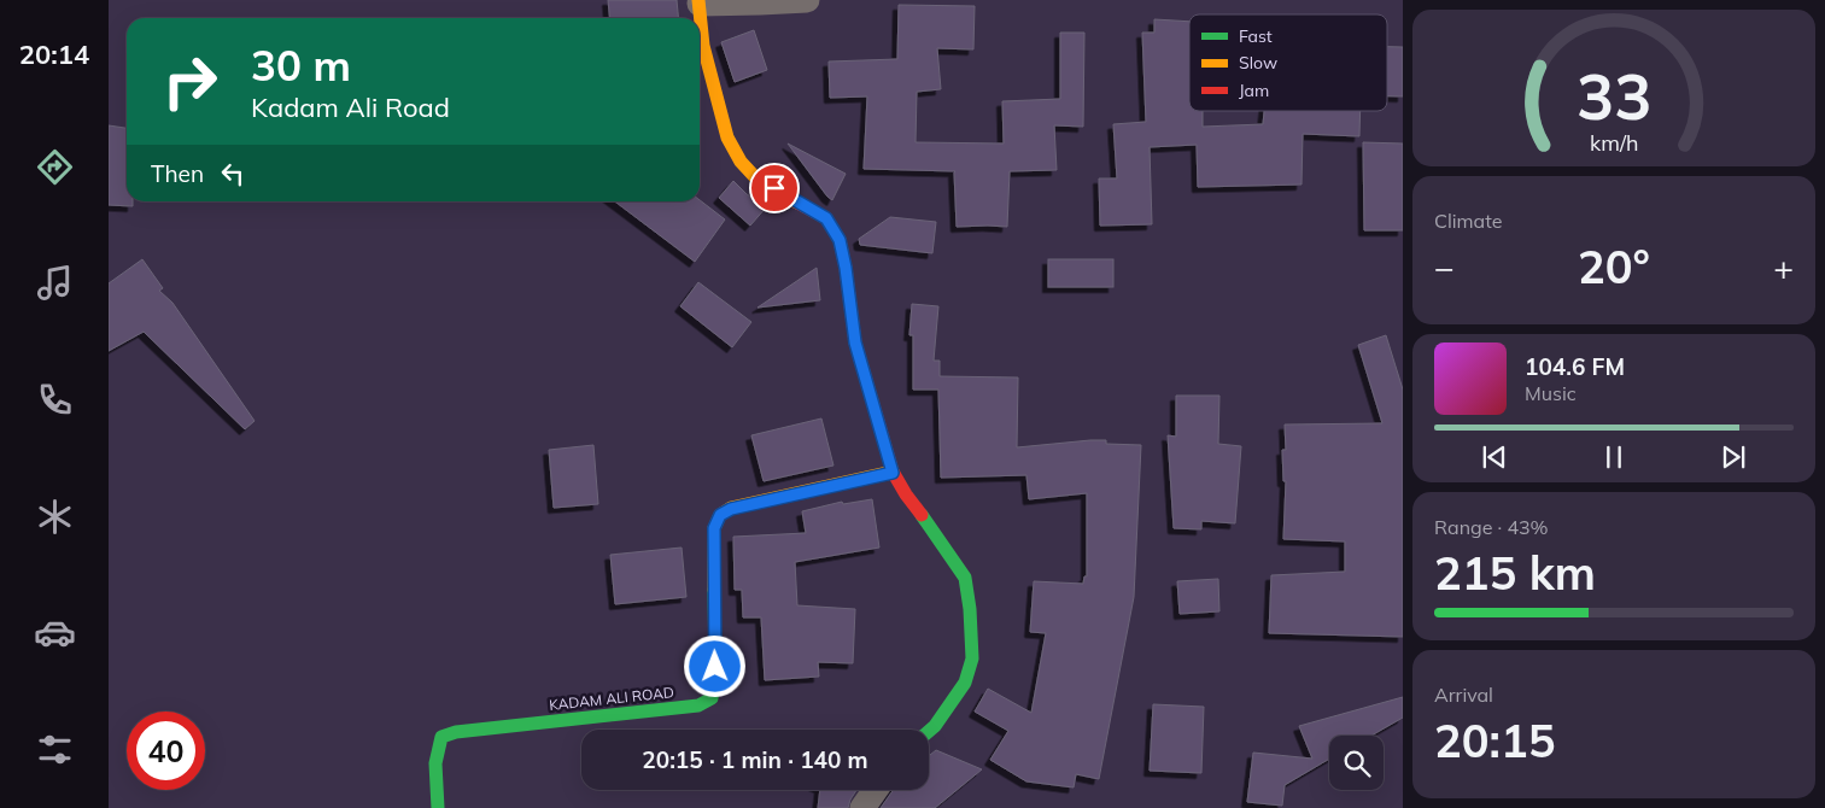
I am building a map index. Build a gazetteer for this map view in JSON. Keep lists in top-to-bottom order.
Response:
{
  "streets": {
    "street": ["KADAM ALI ROAD"]
  },
  "legend": ["Fast", "Slow", "Jam"],
  "page": {
    "tabs": "20:14",
    "turn": ["30 m", "Kadam Ali Road"],
    "then": "Then",
    "tile": [
      "Climate",
      ["Range · 43%", "215 km"],
      ["Arrival", "20:15"]
    ],
    "heat": ["−", "20°", "+"],
    "song": ["104.6 FM", "Music"],
    "limit": "40",
    "trip": "20:15 · 1 min · 140 m",
    "gauge": ["33", "km/h"]
  }
}
